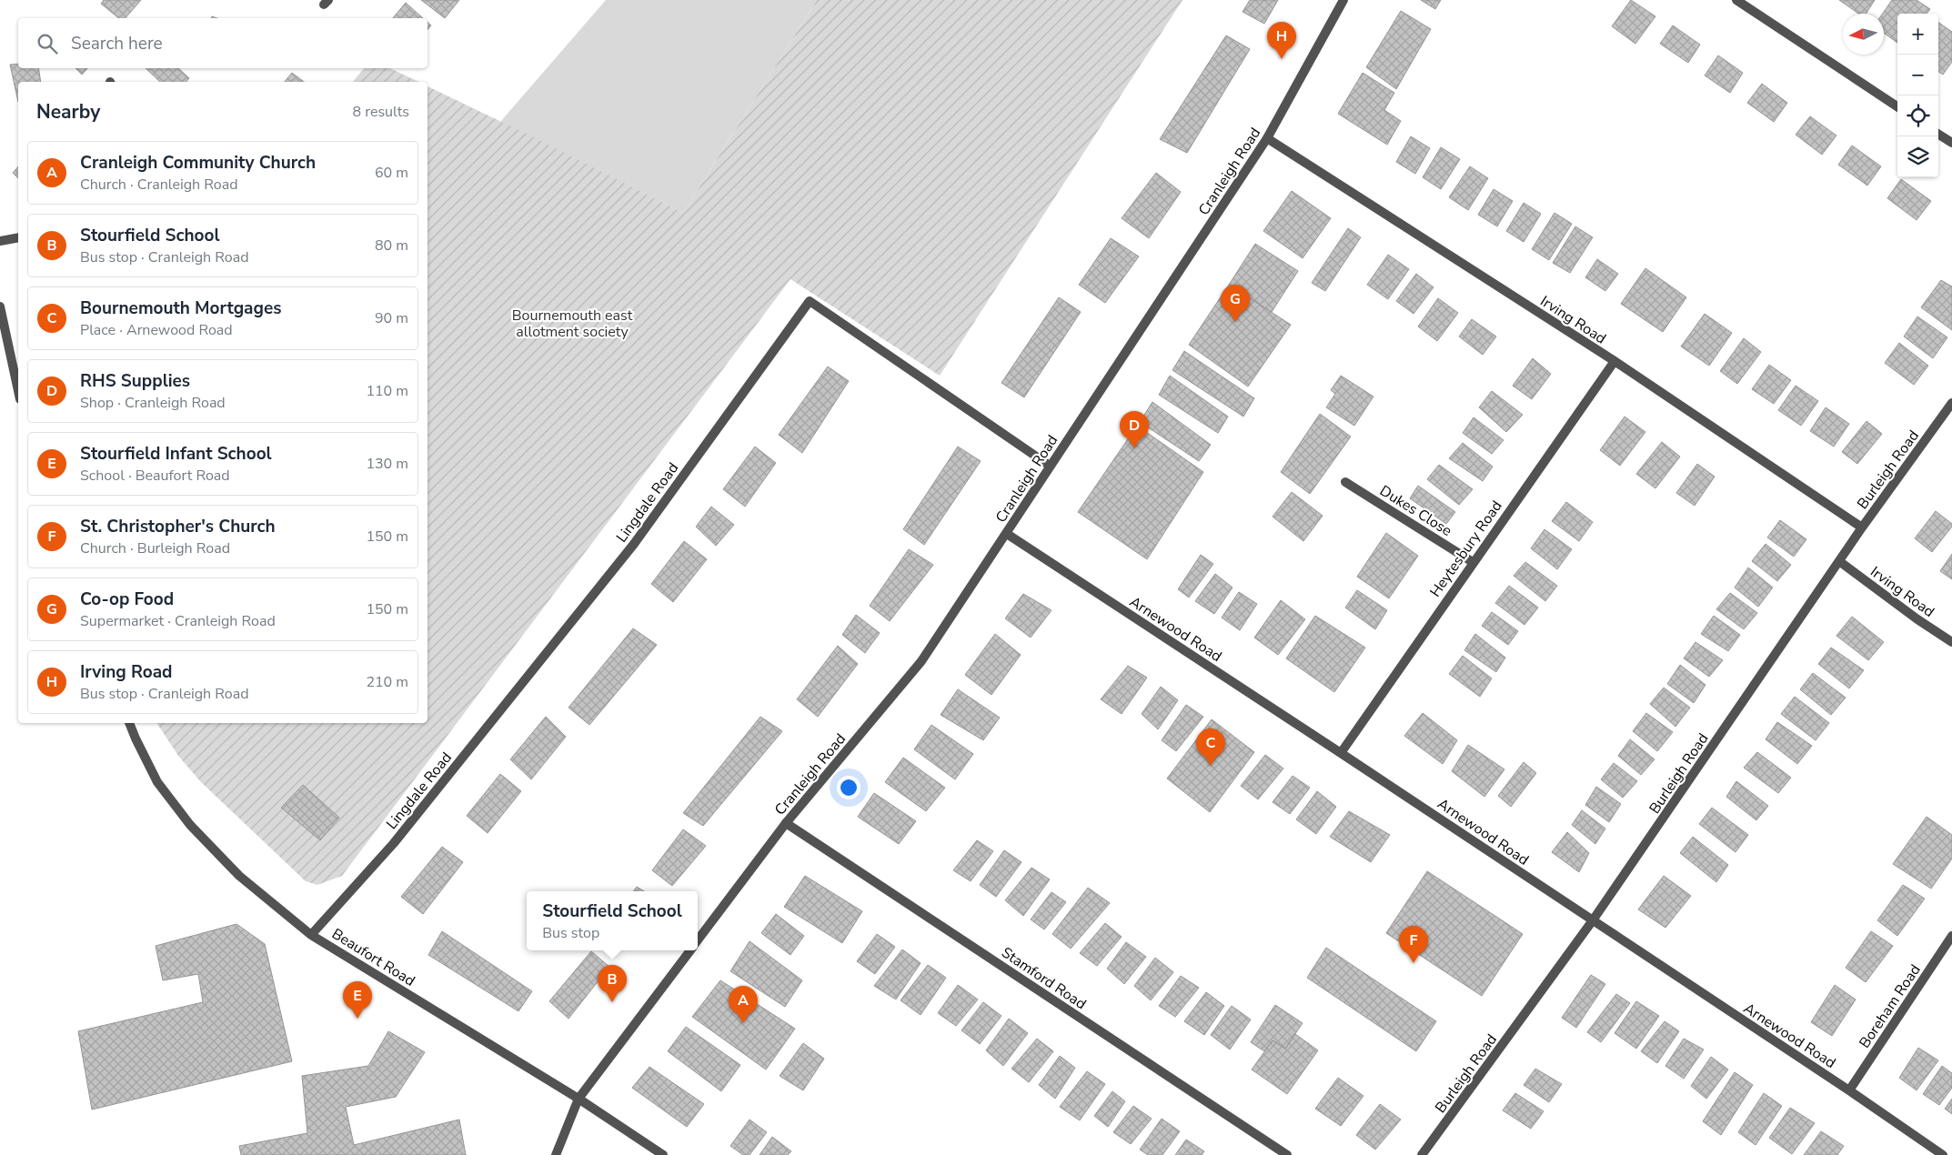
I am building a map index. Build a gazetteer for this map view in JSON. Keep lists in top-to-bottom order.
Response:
{
  "streets": {
    "street": [
      "Cranleigh Road",
      "Irving Road",
      "Burleigh Road",
      "Lingdale Road",
      "Dukes Close",
      "Heytesbury Road",
      "Arnewood Road",
      "Beaufort Road",
      "Stamford Road",
      "Boreham Road"
    ]
  },
  "crossings": [
    ["Cranleigh Road", "Irving Road"],
    ["Cranleigh Road", "Lingdale Road"],
    ["Cranleigh Road", "Arnewood Road"],
    ["Cranleigh Road", "Beaufort Road"],
    ["Cranleigh Road", "Stamford Road"],
    ["Irving Road", "Burleigh Road"],
    ["Irving Road", "Heytesbury Road"],
    ["Burleigh Road", "Arnewood Road"],
    ["Lingdale Road", "Beaufort Road"],
    ["Dukes Close", "Heytesbury Road"],
    ["Heytesbury Road", "Arnewood Road"],
    ["Arnewood Road", "Boreham Road"]
  ],
  "parks": ["Bournemouth east allotment society"],
  "north": "left",
  "page": {
    "map_buttons": ["+", "−"],
    "search": "Search here",
    "pins": [
      "H",
      "G",
      "D",
      "C",
      "F",
      "B",
      "E",
      "A"
    ],
    "heading": ["Nearby", "8 results"],
    "list": [
      {
        "mark": "A",
        "name": "Cranleigh Community Church",
        "note": "Church · Cranleigh Road",
        "value": "60 m"
      },
      {
        "mark": "B",
        "name": "Stourfield School",
        "note": "Bus stop · Cranleigh Road",
        "value": "80 m"
      },
      {
        "mark": "C",
        "name": "Bournemouth Mortgages",
        "note": "Place · Arnewood Road",
        "value": "90 m"
      },
      {
        "mark": "D",
        "name": "RHS Supplies",
        "note": "Shop · Cranleigh Road",
        "value": "110 m"
      },
      {
        "mark": "E",
        "name": "Stourfield Infant School",
        "note": "School · Beaufort Road",
        "value": "130 m"
      },
      {
        "mark": "F",
        "name": "St. Christopher's Church",
        "note": "Church · Burleigh Road",
        "value": "150 m"
      },
      {
        "mark": "G",
        "name": "Co-op Food",
        "note": "Supermarket · Cranleigh Road",
        "value": "150 m"
      },
      {
        "mark": "H",
        "name": "Irving Road",
        "note": "Bus stop · Cranleigh Road",
        "value": "210 m"
      }
    ],
    "popup": ["Stourfield School", "Bus stop"]
  }
}
